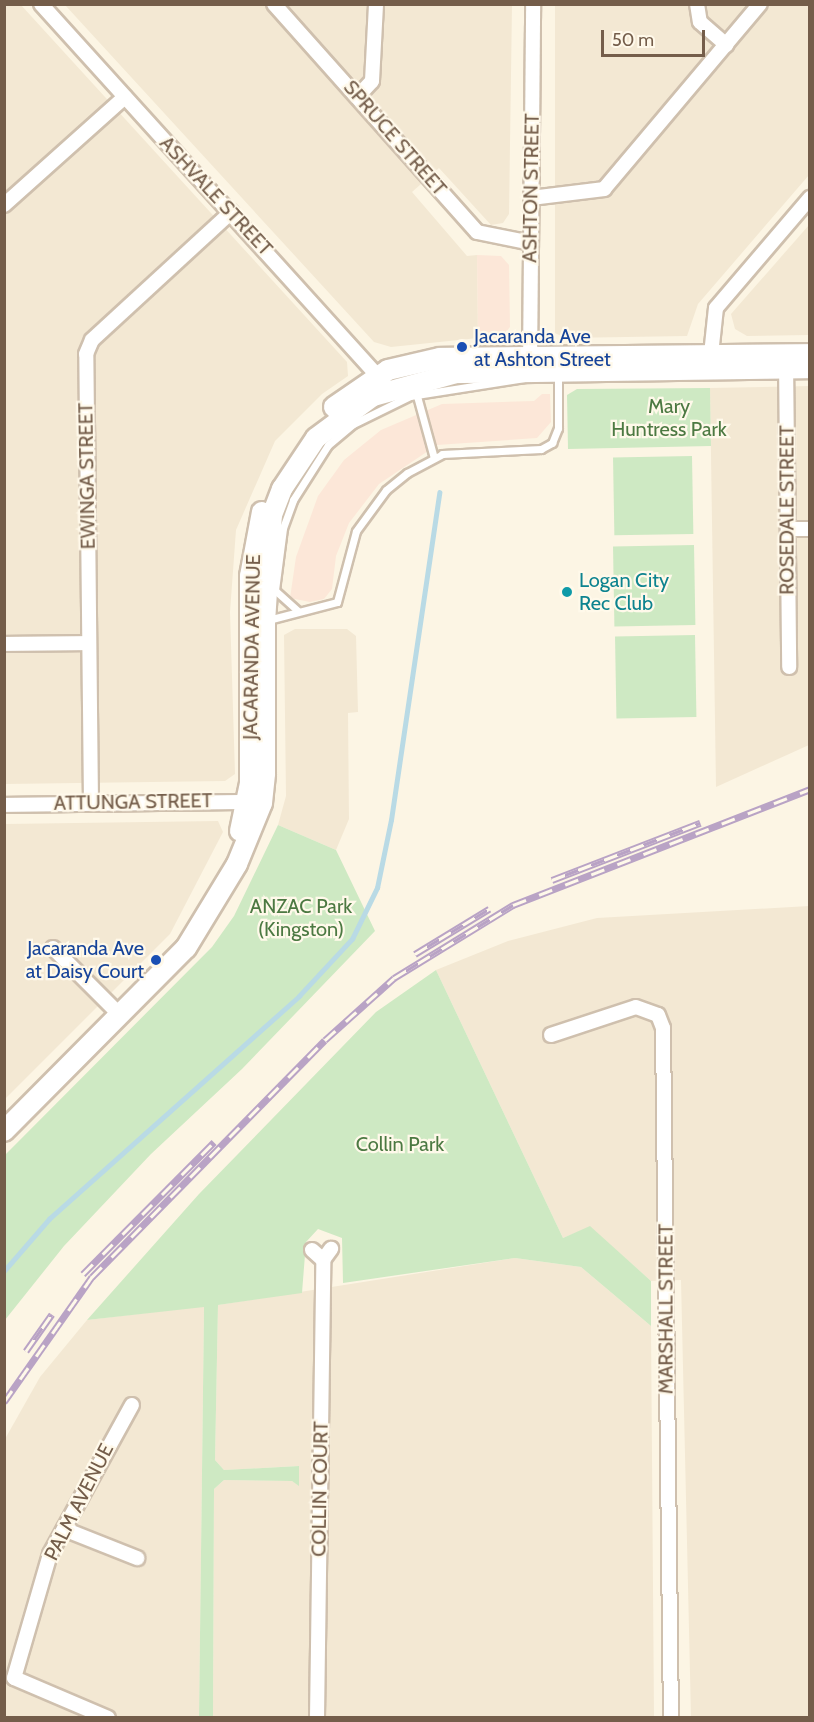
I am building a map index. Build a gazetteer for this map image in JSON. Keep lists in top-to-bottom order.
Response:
{
  "streets": {
    "street": [
      "SPRUCE STREET",
      "ASHTON STREET",
      "ASHVALE STREET",
      "EWINGA STREET",
      "ROSEDALE STREET",
      "JACARANDA AVENUE",
      "ATTUNGA STREET",
      "MARSHALL STREET",
      "COLLIN COURT",
      "PALM AVENUE"
    ]
  },
  "crossings": [
    ["SPRUCE STREET", "ASHTON STREET"],
    ["ASHTON STREET", "JACARANDA AVENUE"],
    ["ASHVALE STREET", "EWINGA STREET"],
    ["ASHVALE STREET", "JACARANDA AVENUE"],
    ["EWINGA STREET", "ATTUNGA STREET"],
    ["ROSEDALE STREET", "JACARANDA AVENUE"],
    ["JACARANDA AVENUE", "ATTUNGA STREET"]
  ],
  "parks": ["Mary Huntress Park", "ANZAC Park (Kingston)", "Collin Park"],
  "places": ["Jacaranda Ave at Ashton Street", "Logan City Rec Club", "Jacaranda Ave at Daisy Court"],
  "scale_bar": "50 m"
}
